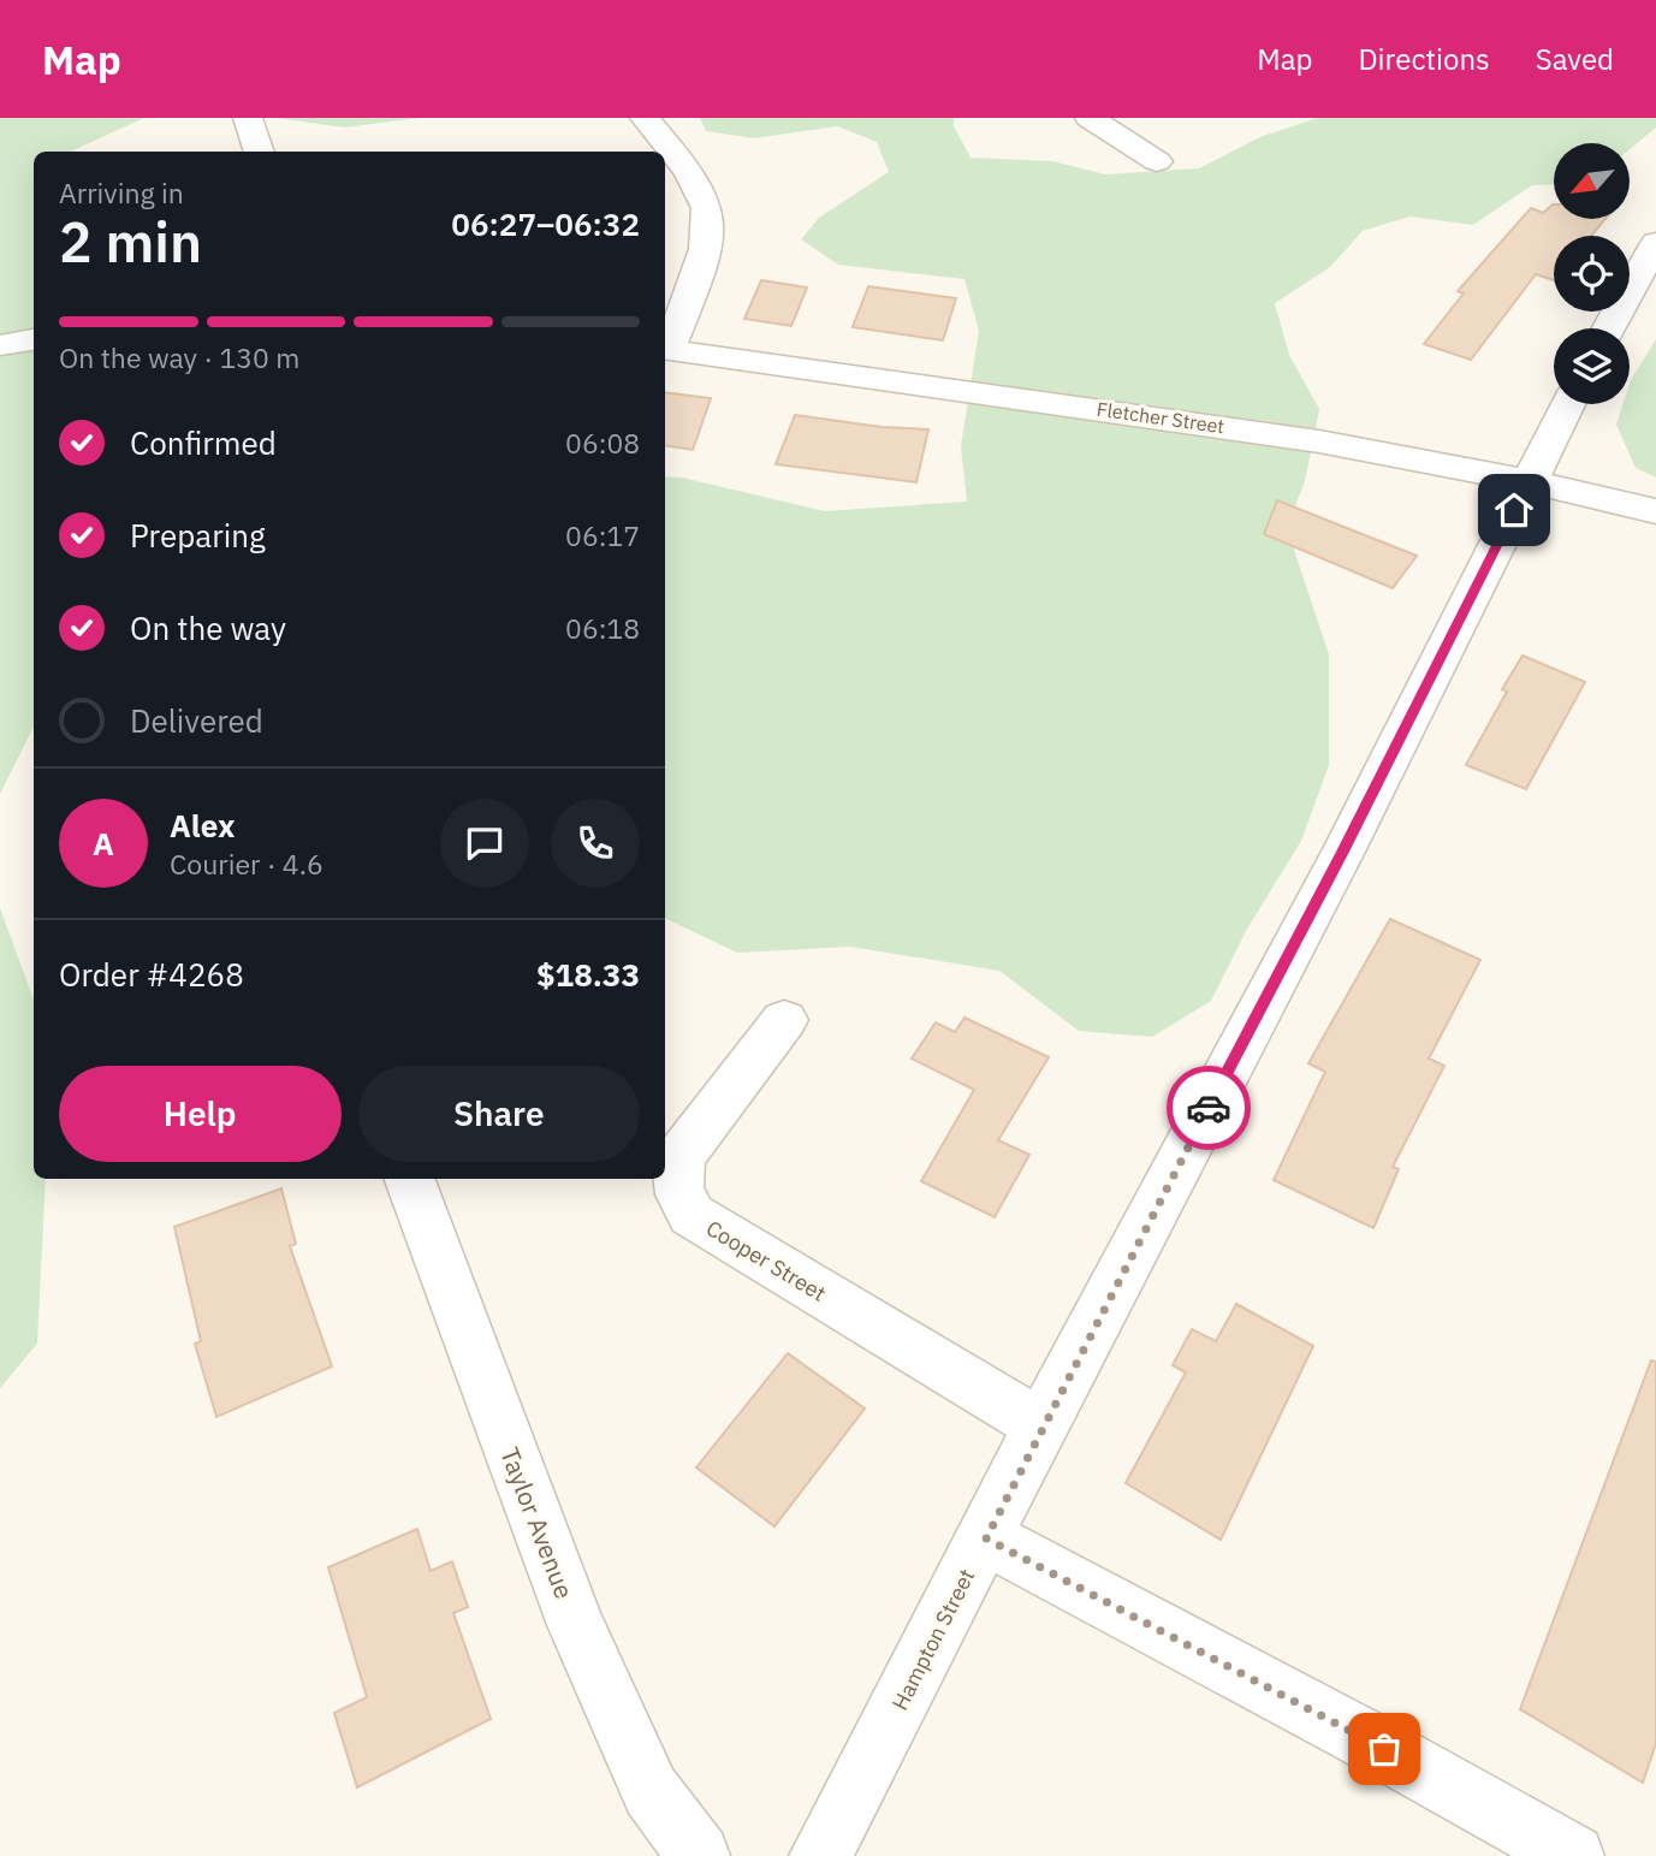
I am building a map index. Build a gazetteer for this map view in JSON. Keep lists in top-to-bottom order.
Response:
{
  "streets": {
    "street": [
      "Fletcher Street",
      "Cooper Street",
      "Taylor Avenue",
      "Hampton Street"
    ]
  },
  "crossings": [
    ["Fletcher Street", "Hampton Street"],
    ["Cooper Street", "Hampton Street"]
  ],
  "north": "bottom left",
  "page": {
    "header": "Map",
    "nav": ["Map", "Directions", "Saved"],
    "heading": ["2 min", "Arriving in", "06:27–06:32"],
    "panel": [
      "Alex",
      "Courier · 4.6",
      "Order #4268",
      "$18.33"
    ],
    "bar": "On the way · 130 m",
    "list": [
      ["Confirmed", "06:08"],
      ["Preparing", "06:17"],
      ["On the way", "06:18"],
      "Delivered"
    ],
    "round": "A",
    "buttons": ["Help", "Share"]
  }
}
